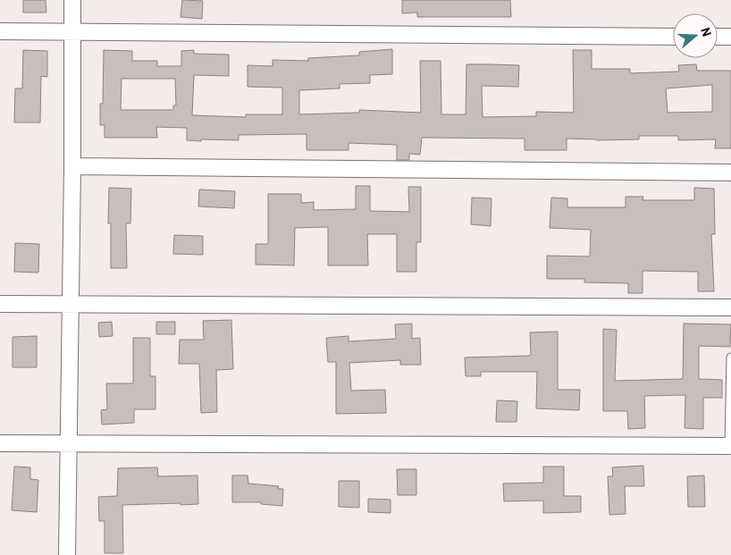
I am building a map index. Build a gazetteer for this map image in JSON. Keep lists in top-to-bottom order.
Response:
{
  "north": "right"
}
